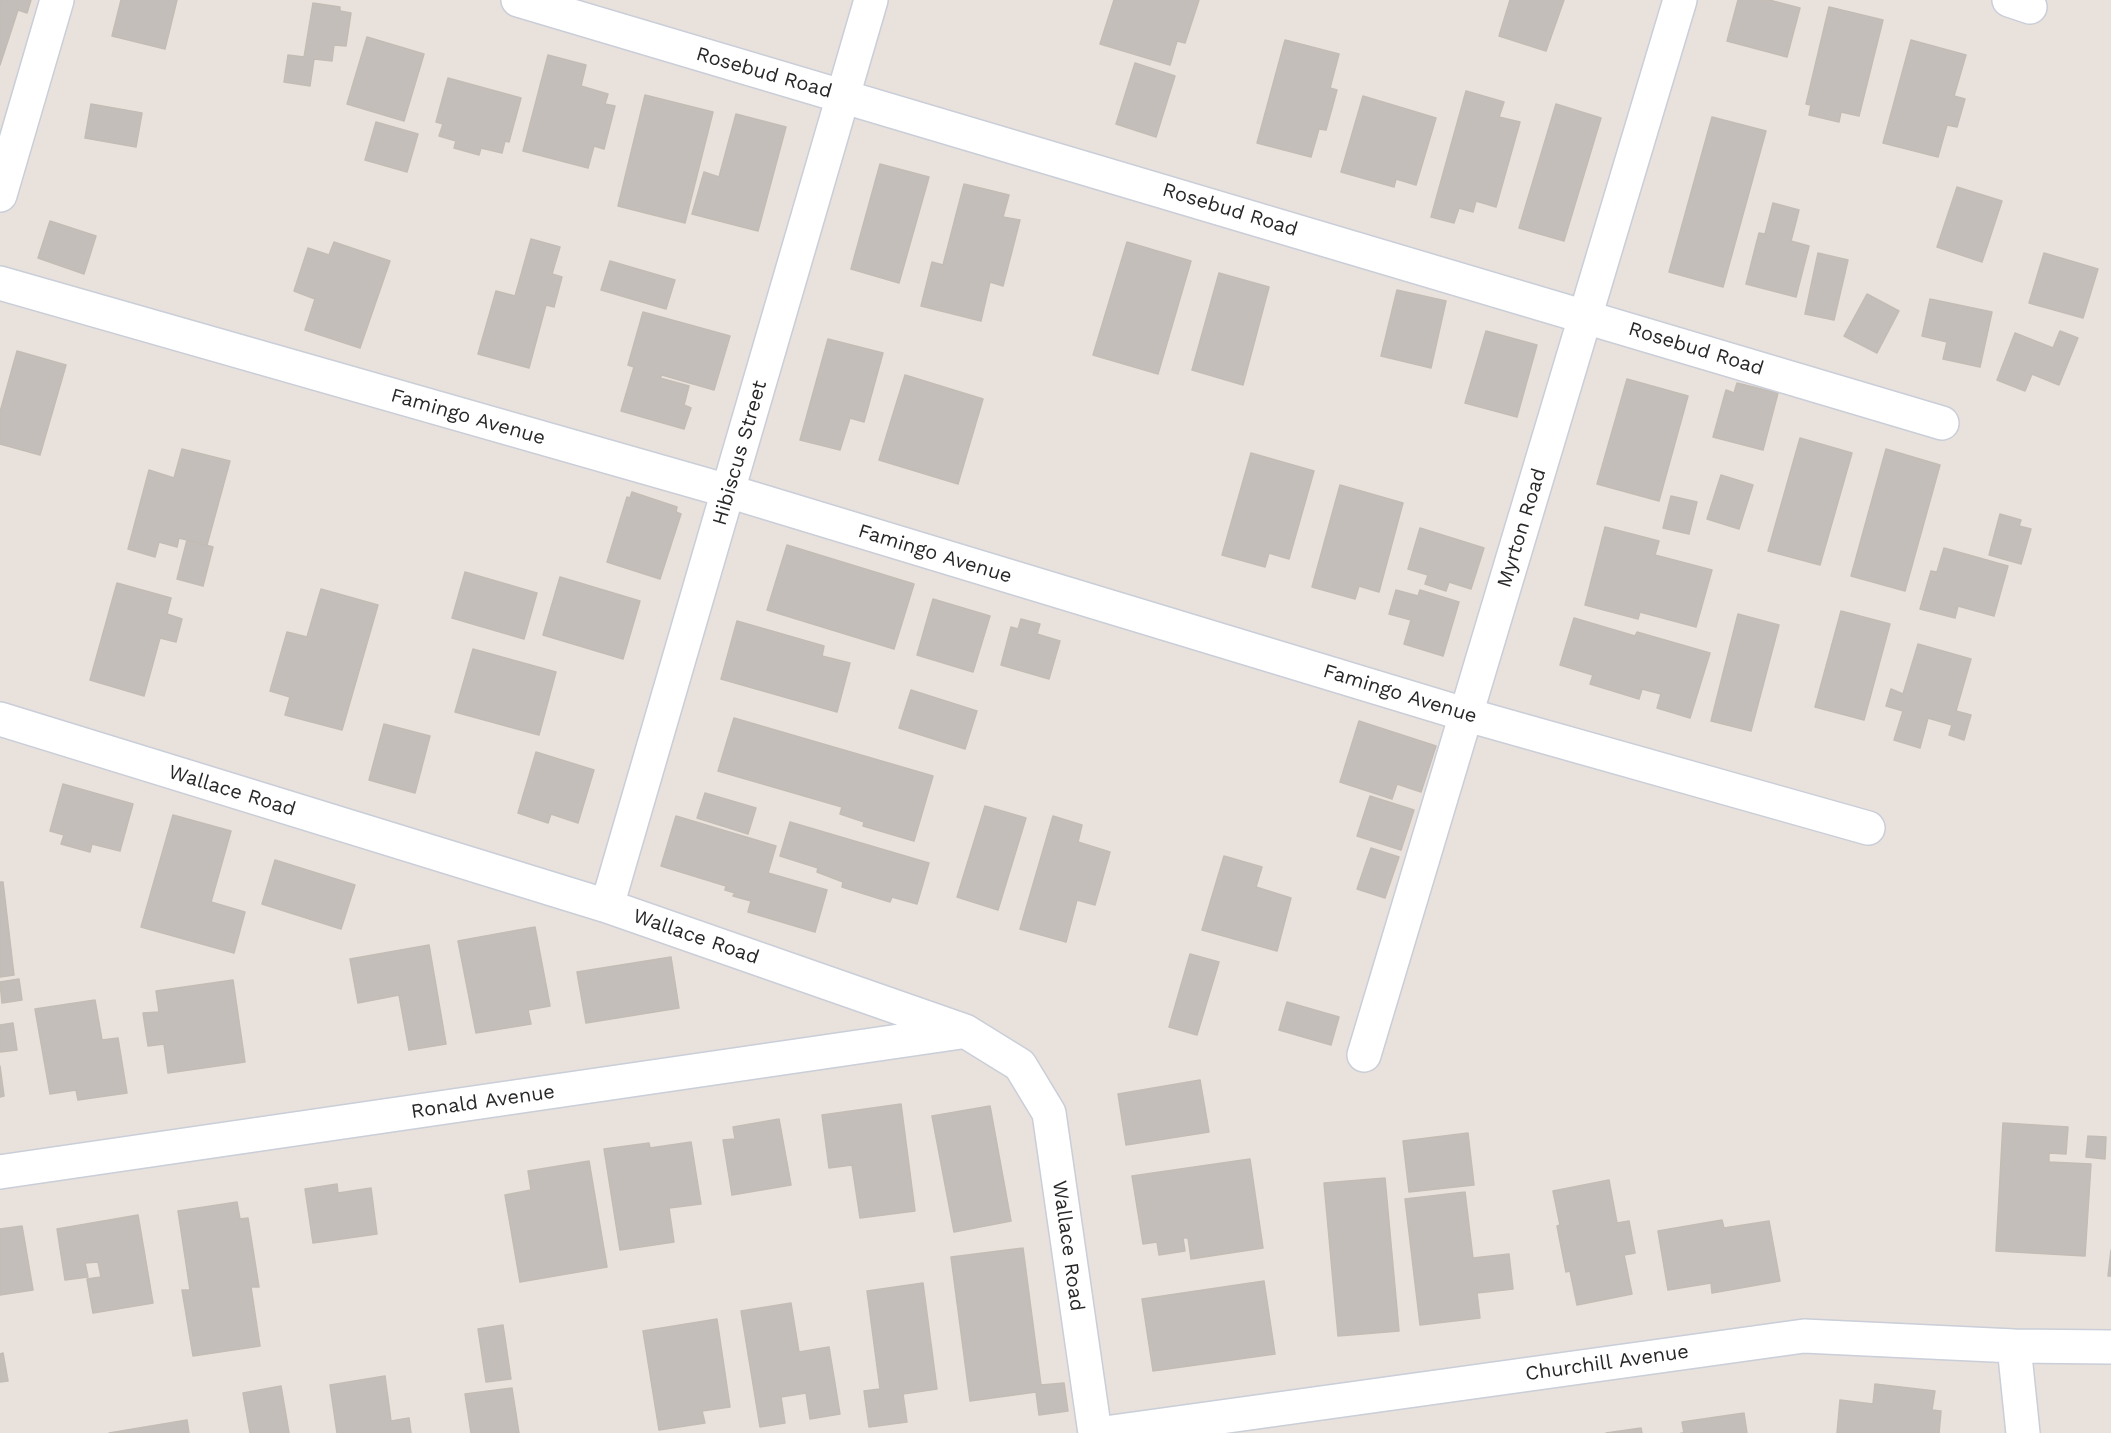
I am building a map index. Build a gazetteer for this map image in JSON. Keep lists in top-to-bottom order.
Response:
{
  "streets": {
    "street": [
      "Rosebud Road",
      "Famingo Avenue",
      "Hibiscus Street",
      "Myrton Road",
      "Wallace Road",
      "Ronald Avenue",
      "Churchill Avenue"
    ]
  },
  "crossings": [
    ["Rosebud Road", "Hibiscus Street"],
    ["Rosebud Road", "Myrton Road"],
    ["Famingo Avenue", "Hibiscus Street"],
    ["Famingo Avenue", "Myrton Road"],
    ["Hibiscus Street", "Wallace Road"],
    ["Wallace Road", "Ronald Avenue"]
  ]
}
